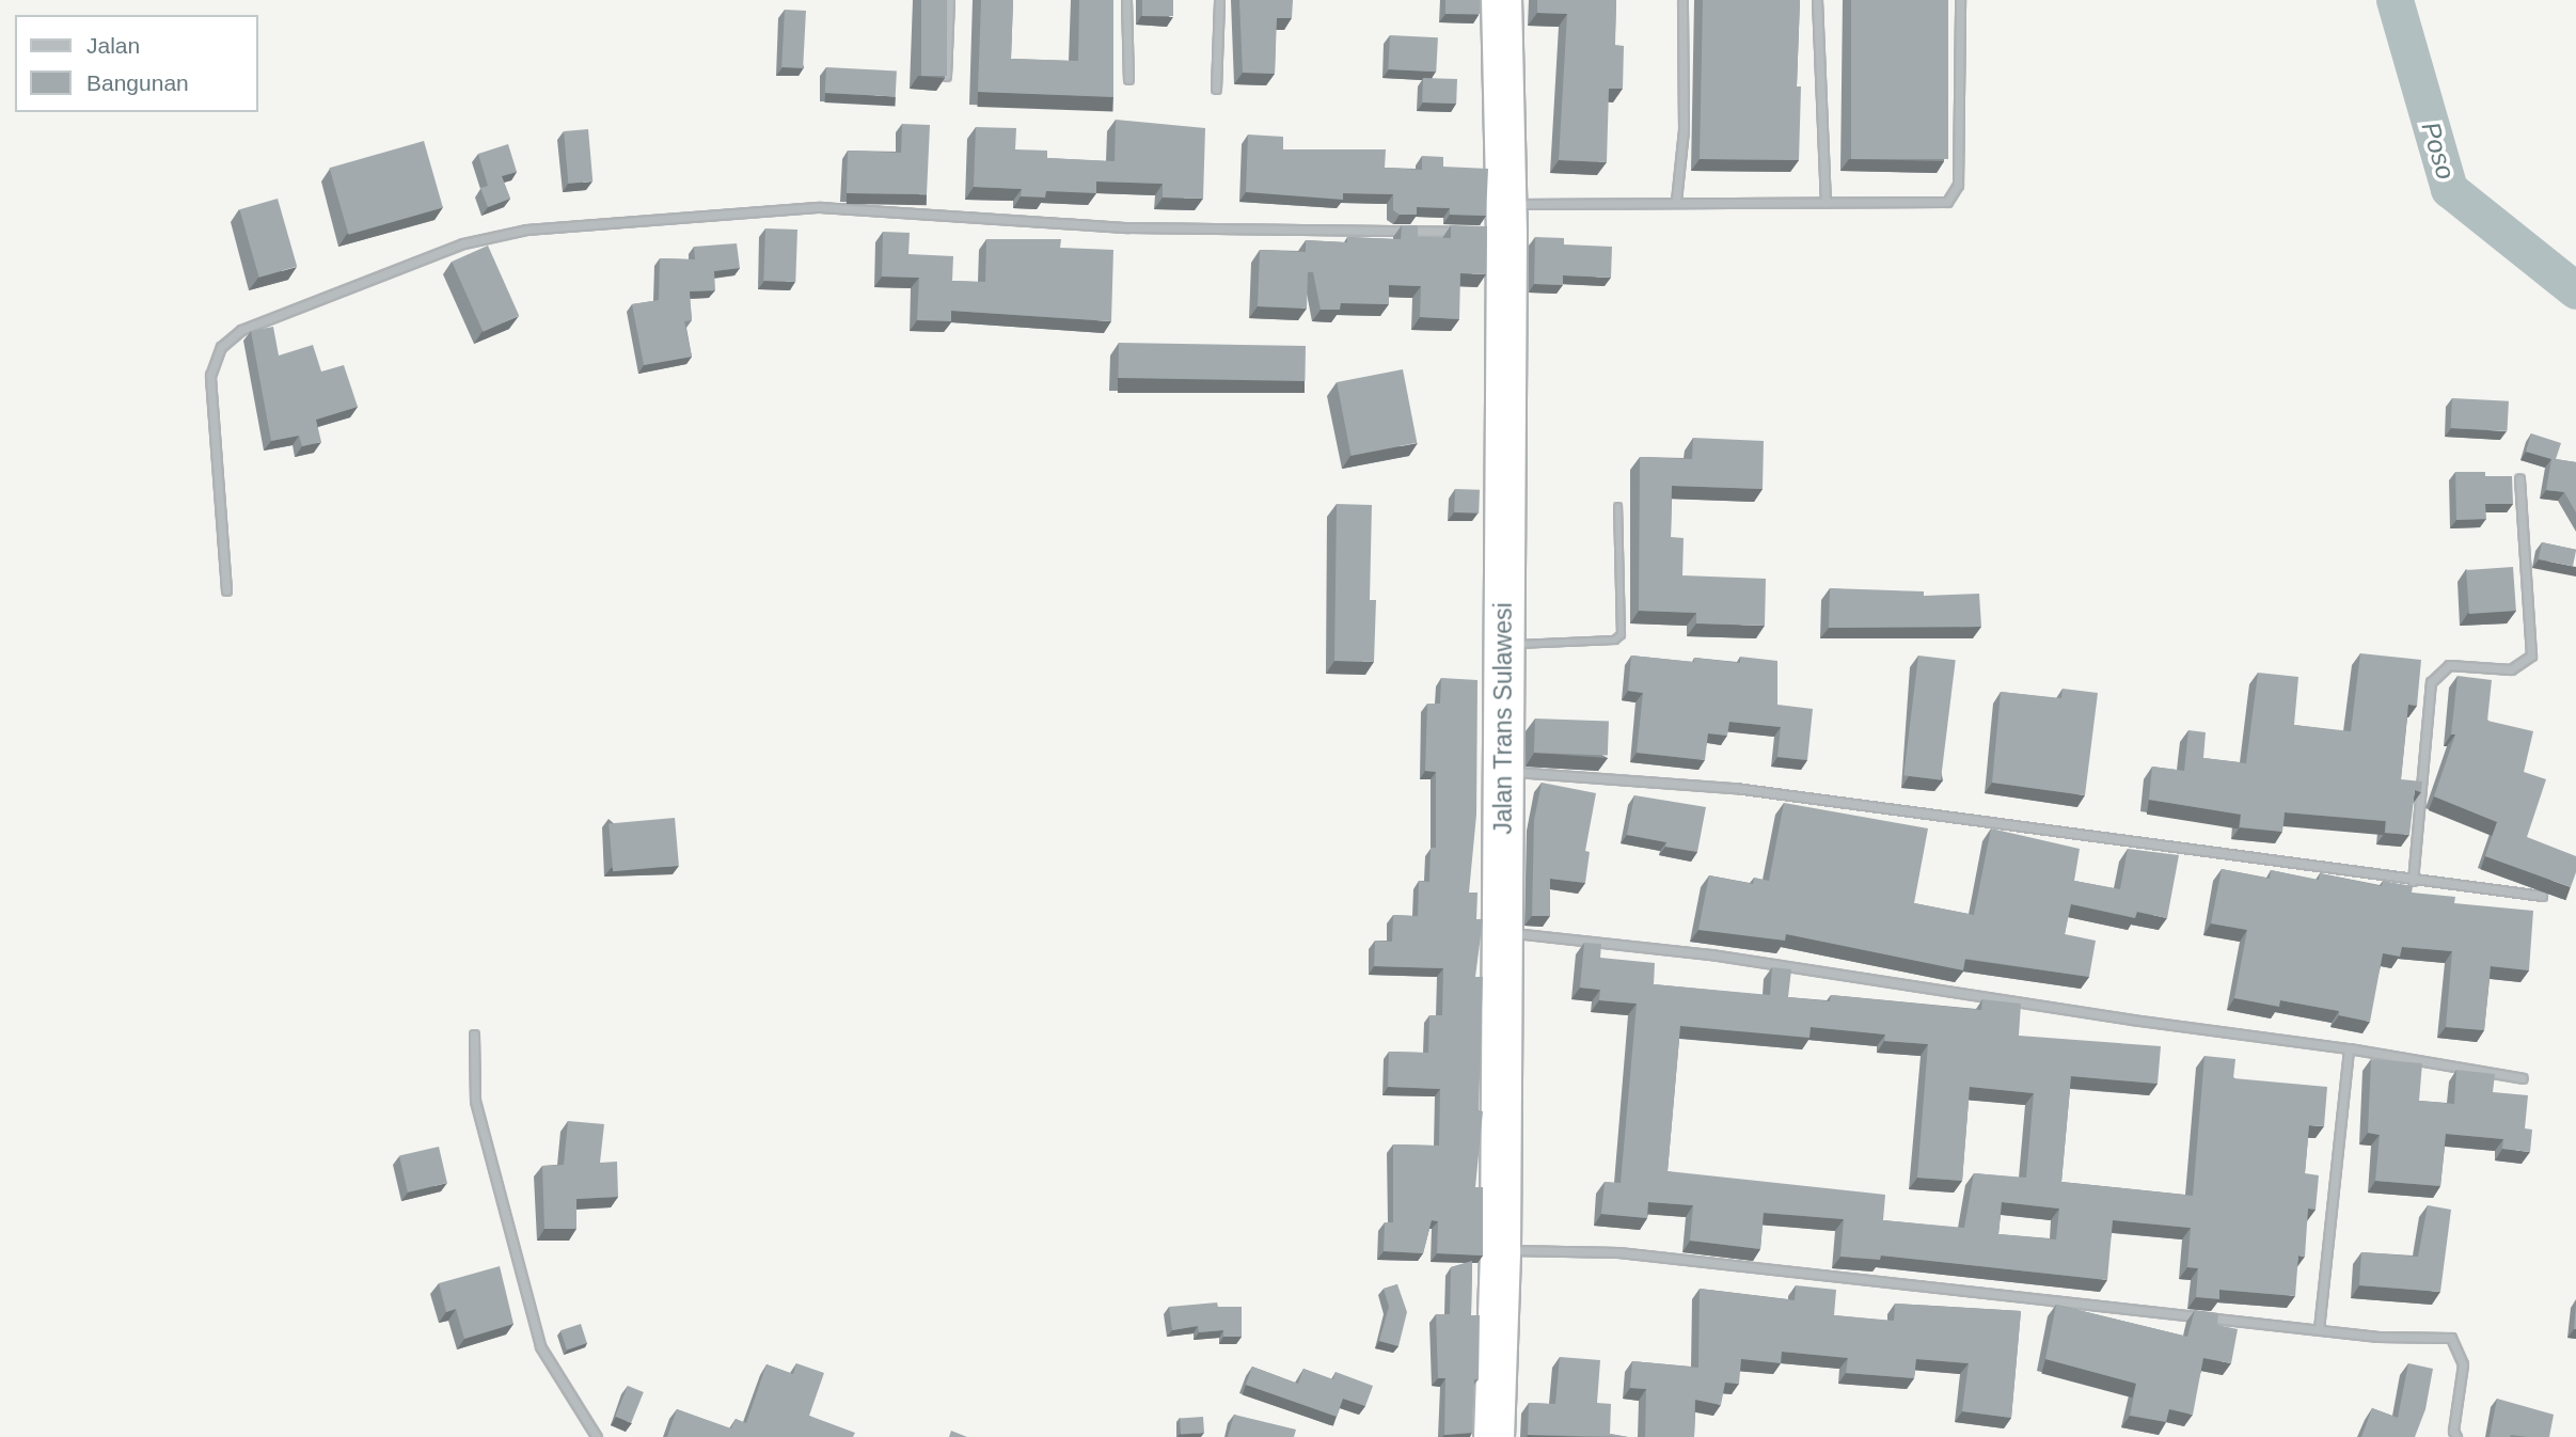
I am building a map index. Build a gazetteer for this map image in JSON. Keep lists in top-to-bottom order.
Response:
{
  "streets": {
    "highway": ["Jalan Trans Sulawesi"]
  },
  "water": ["Poso"],
  "legend": ["Jalan", "Bangunan"]
}
